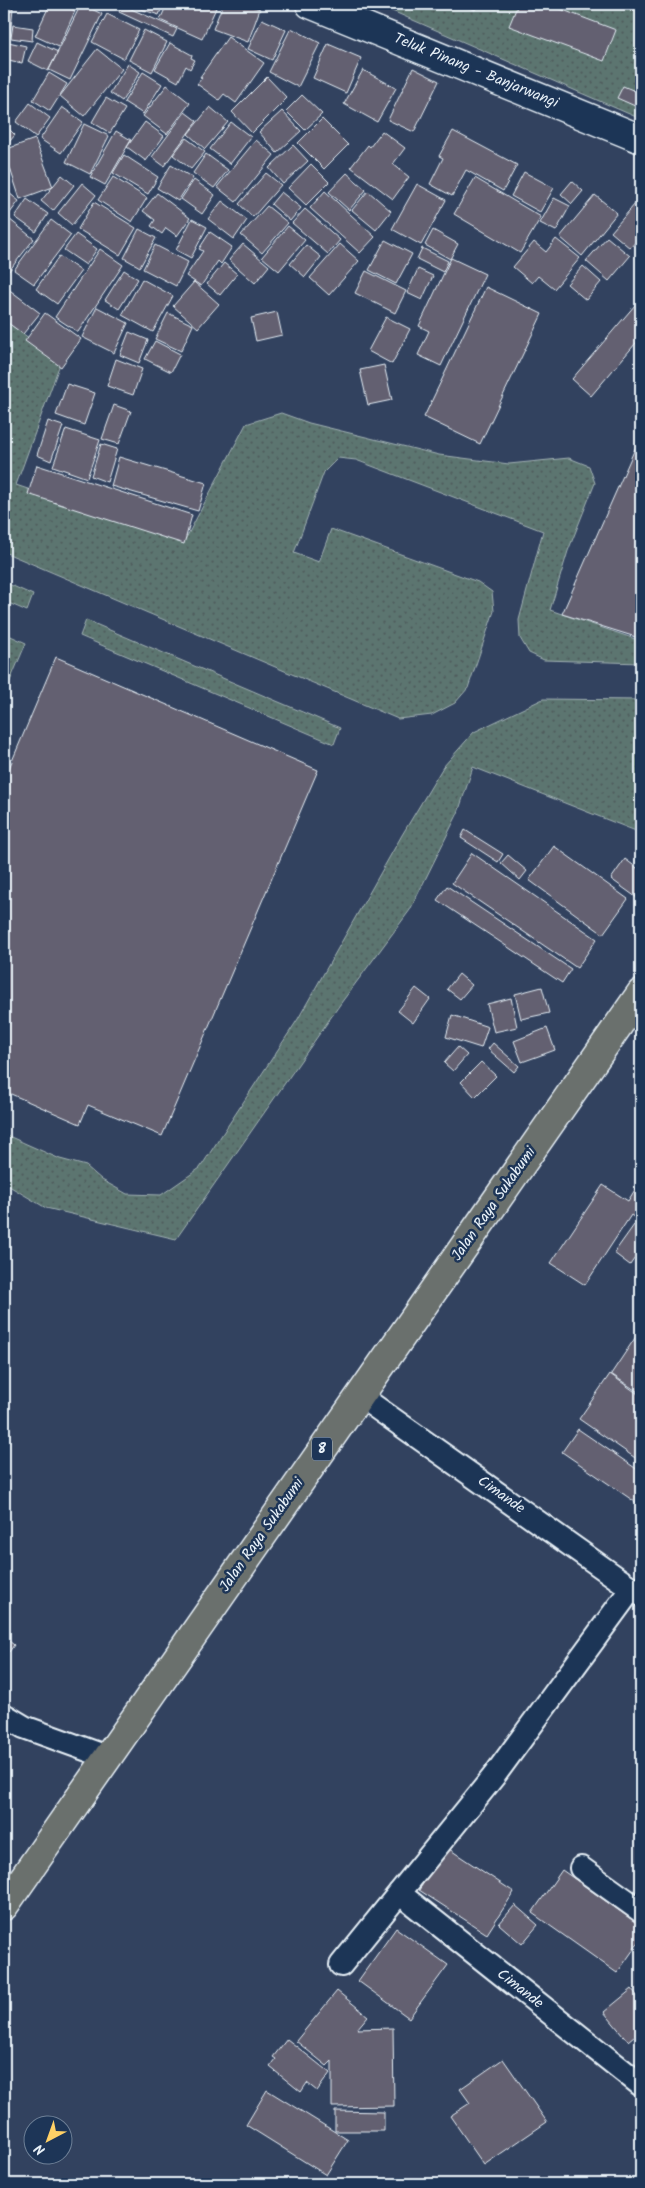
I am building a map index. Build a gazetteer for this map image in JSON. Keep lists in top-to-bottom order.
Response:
{
  "streets": {
    "highway": ["Jalan Raya Sukabumi", "8"],
    "main road": ["Teluk Pinang - Banjarwangi"],
    "street": ["Cimande"]
  },
  "crossings": [
    ["Jalan Raya Sukabumi", "Cimande"]
  ],
  "north": "bottom left"
}
